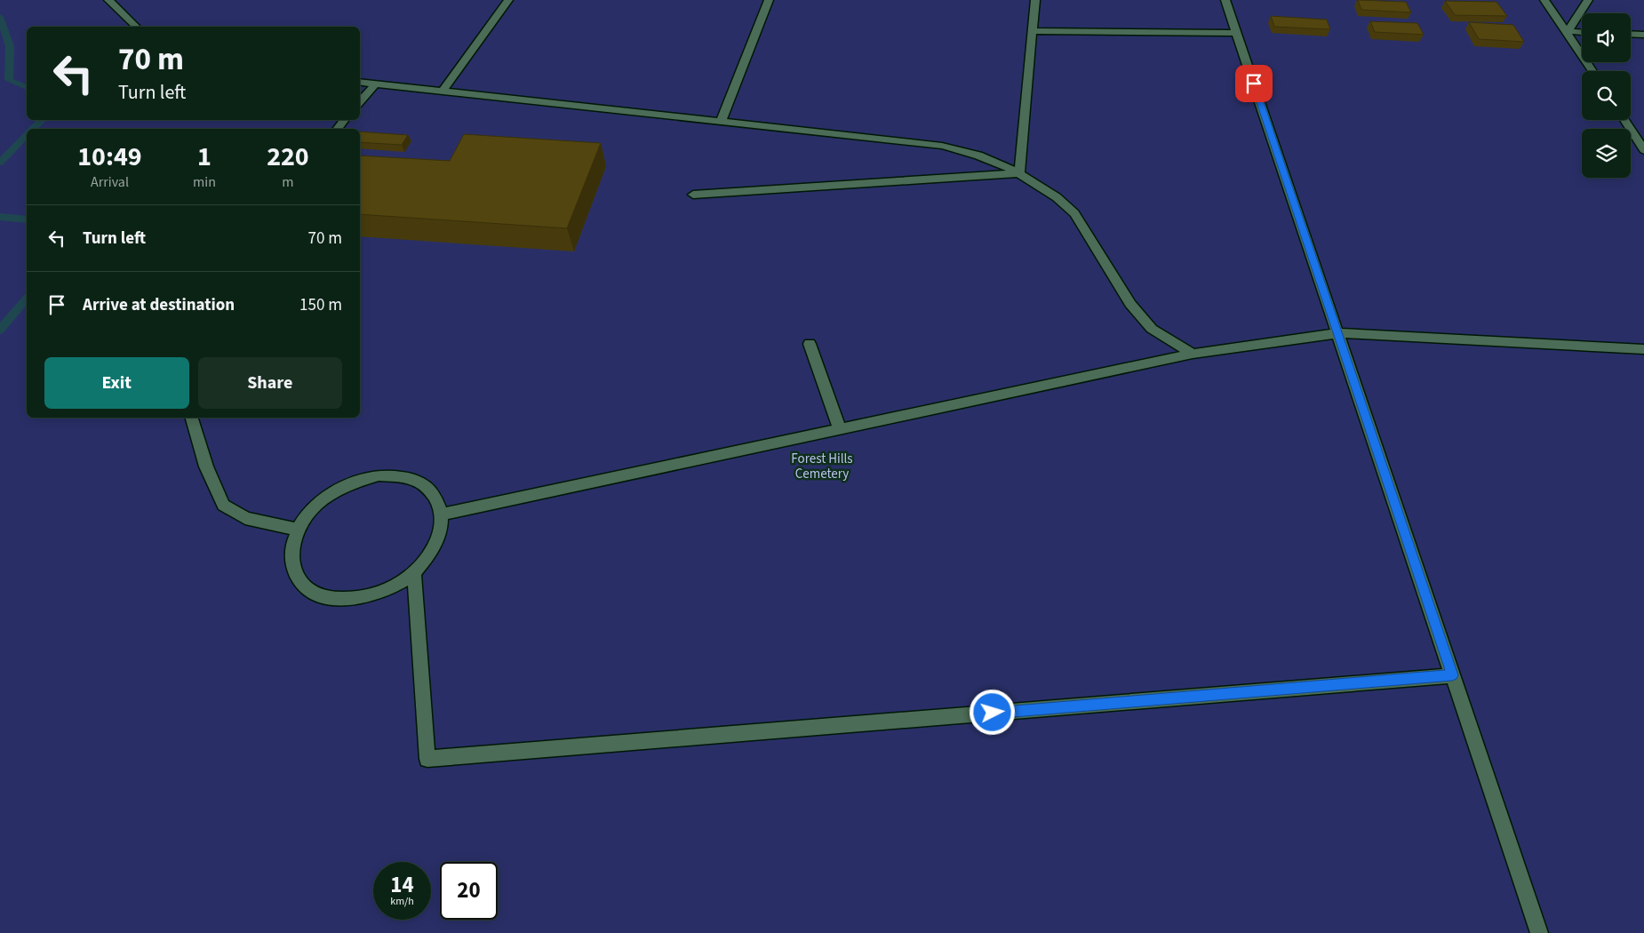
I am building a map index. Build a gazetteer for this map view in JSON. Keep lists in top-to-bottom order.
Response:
{
  "parks": ["Forest Hills Cemetery"],
  "page": {
    "turn": ["70 m", "Turn left"],
    "eta": [
      "10:49",
      "Arrival",
      "1",
      "min",
      "220",
      "m"
    ],
    "list": [
      {
        "name": "Turn left",
        "value": "70 m"
      },
      {
        "name": "Arrive at destination",
        "value": "150 m"
      }
    ],
    "buttons": ["Exit", "Share"],
    "speed": "14 km/h",
    "limit": "20"
  }
}
